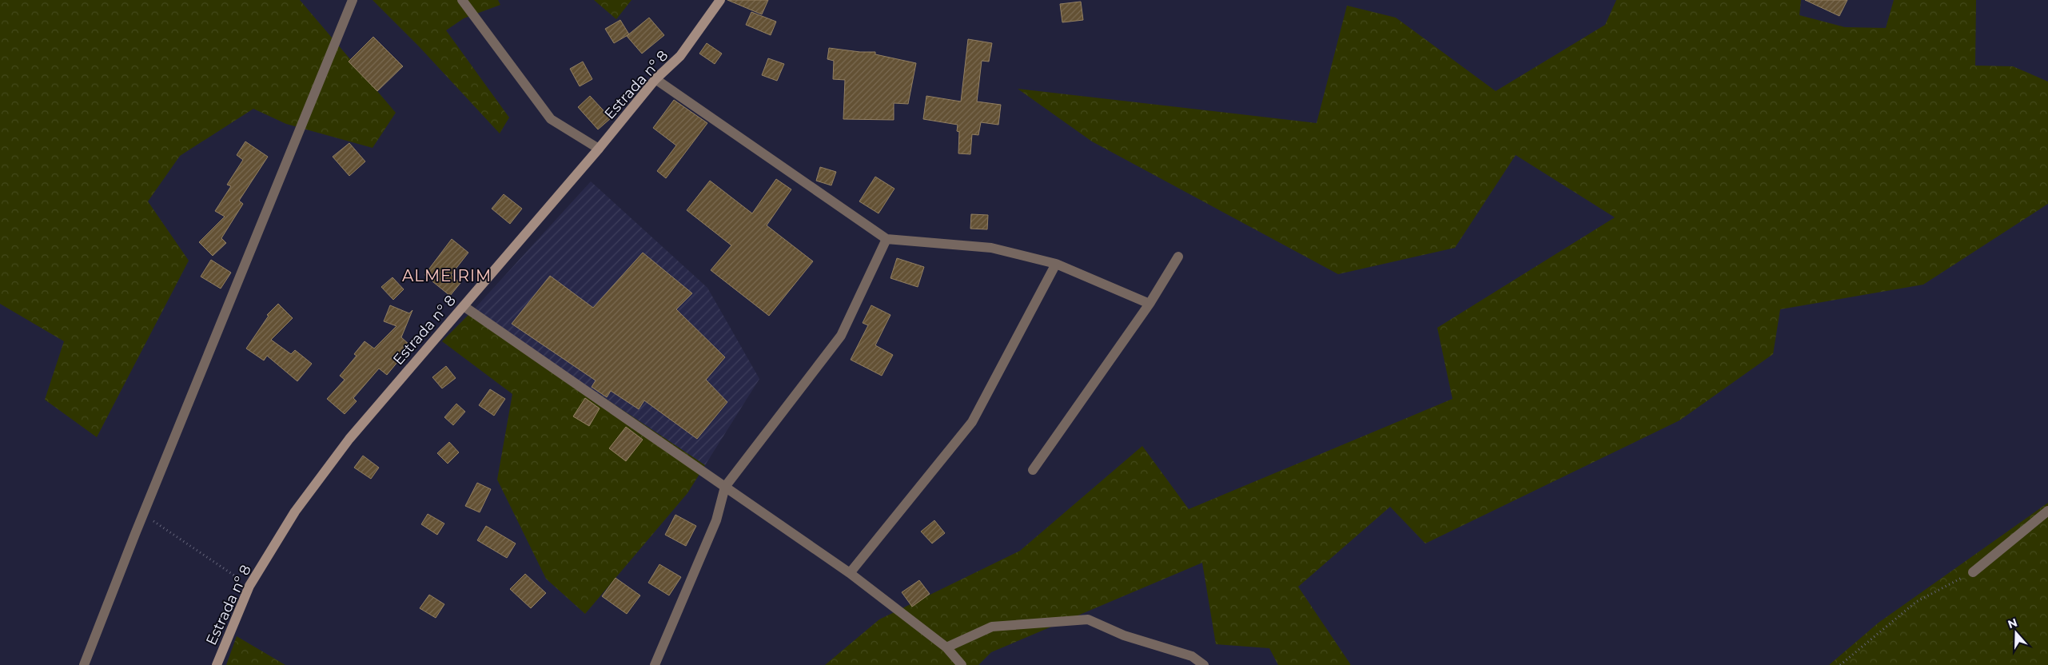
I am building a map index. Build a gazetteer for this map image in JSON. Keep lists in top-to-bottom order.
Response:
{
  "streets": {
    "main road": ["Estrada nº 8"]
  },
  "districts": ["ALMEIRIM"],
  "north": "top"
}
